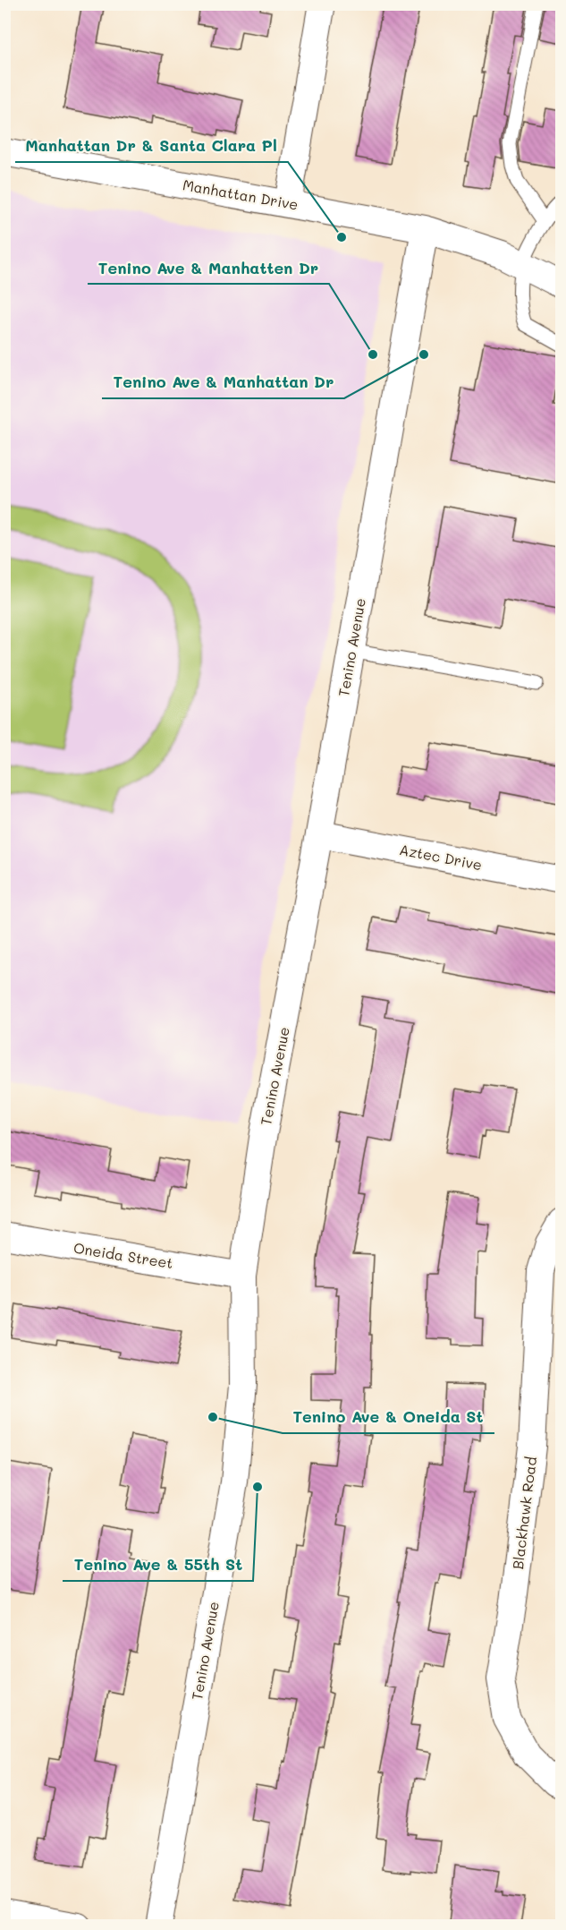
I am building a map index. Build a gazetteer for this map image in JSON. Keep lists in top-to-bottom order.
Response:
{
  "streets": {
    "street": [
      "Manhattan Drive",
      "Tenino Avenue",
      "Aztec Drive",
      "Oneida Street",
      "Blackhawk Road"
    ]
  },
  "crossings": [
    ["Manhattan Drive", "Tenino Avenue"],
    ["Tenino Avenue", "Aztec Drive"],
    ["Tenino Avenue", "Oneida Street"]
  ],
  "places": [
    "Manhattan Dr & Santa Clara Pl",
    "Tenino Ave & Manhatten Dr",
    "Tenino Ave & Manhattan Dr",
    "Tenino Ave & Oneida St",
    "Tenino Ave & 55th St"
  ]
}
